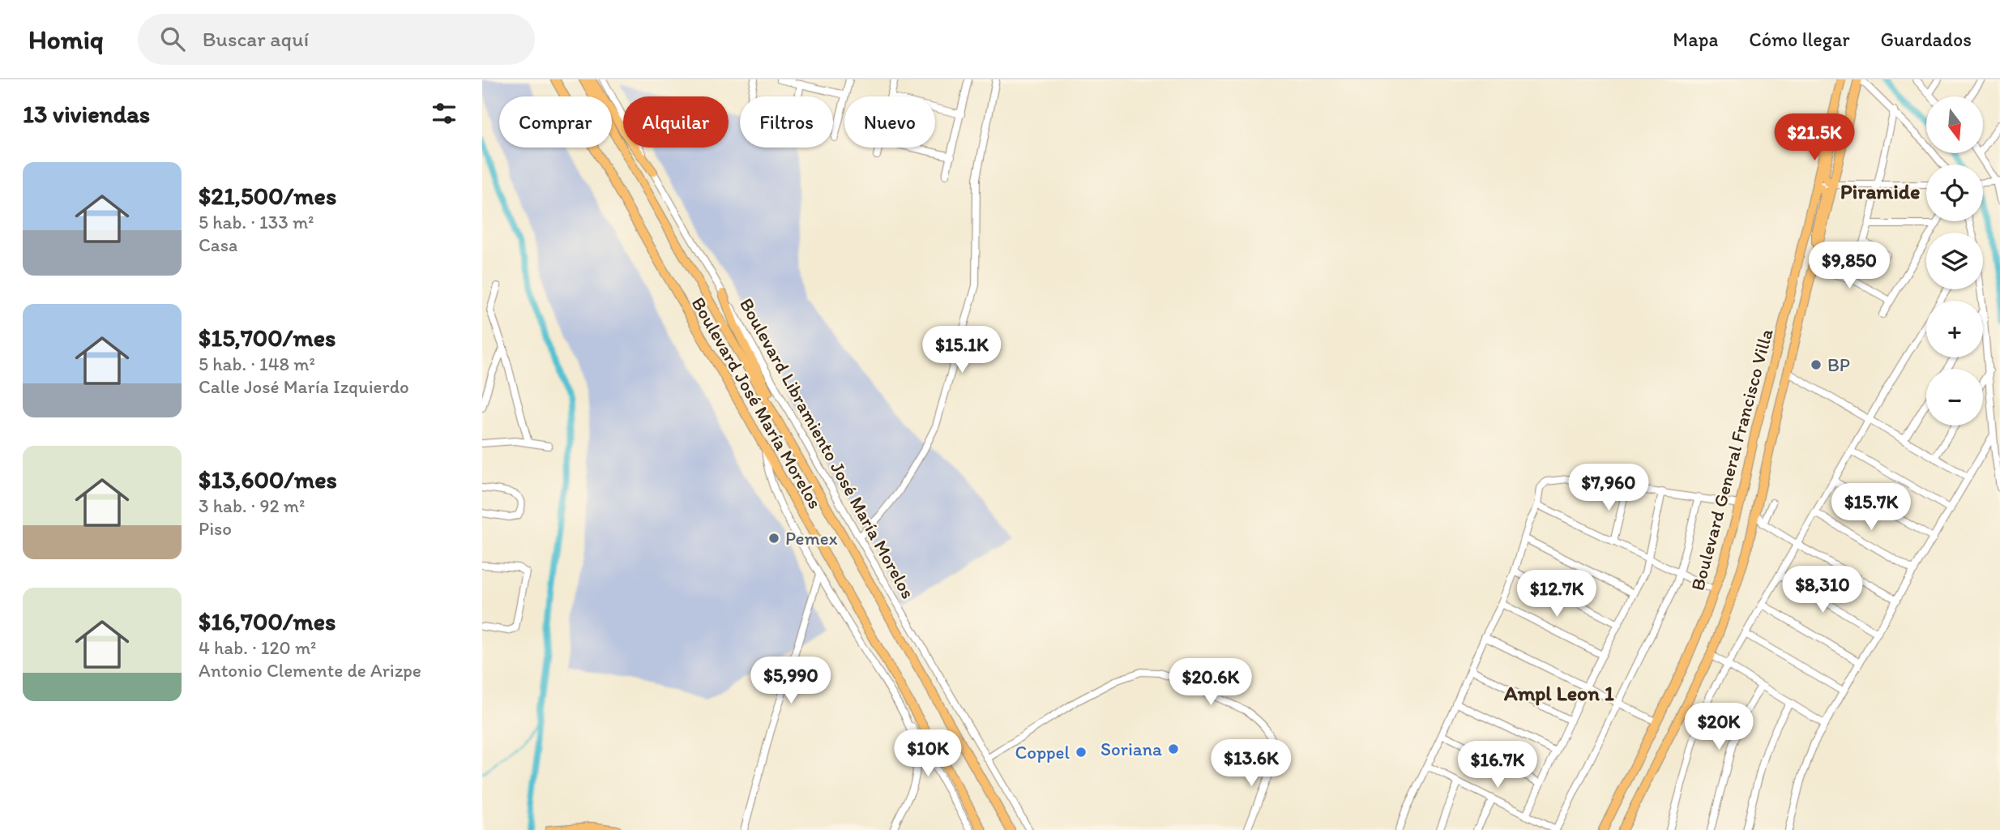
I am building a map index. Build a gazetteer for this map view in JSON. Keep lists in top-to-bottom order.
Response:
{
  "streets": {
    "main road": ["Boulevard José María Morelos", "Boulevard General Francisco Villa"],
    "street": ["Boulevard Libramiento José María Morelos"]
  },
  "districts": ["Piramide", "Ampl Leon 1"],
  "places": [
    "BP",
    "Pemex",
    "Soriana",
    "Coppel"
  ],
  "north": "bottom",
  "page": {
    "header": "Homiq",
    "search": "Buscar aquí",
    "nav": ["Mapa", "Cómo llegar", "Guardados"],
    "heading": "13 viviendas",
    "map_buttons": ["+", "−"],
    "chip": [
      "Comprar",
      "Alquilar",
      "Filtros",
      "Nuevo"
    ],
    "price": [
      "$21.5K",
      "$9,850",
      "$15.1K",
      "$7,960",
      "$15.7K",
      "$8,310",
      "$12.7K",
      "$5,990",
      "$20.6K",
      "$20K",
      "$10K",
      "$13.6K",
      "$16.7K"
    ],
    "list": [
      {
        "name": "$21,500/mes",
        "note": "5 hab. · 133 m² · Casa"
      },
      {
        "name": "$15,700/mes",
        "note": "5 hab. · 148 m² · Calle José María Izquierdo"
      },
      {
        "name": "$13,600/mes",
        "note": "3 hab. · 92 m² · Piso"
      },
      {
        "name": "$16,700/mes",
        "note": "4 hab. · 120 m² · Antonio Clemente de Arizpe"
      }
    ]
  }
}
